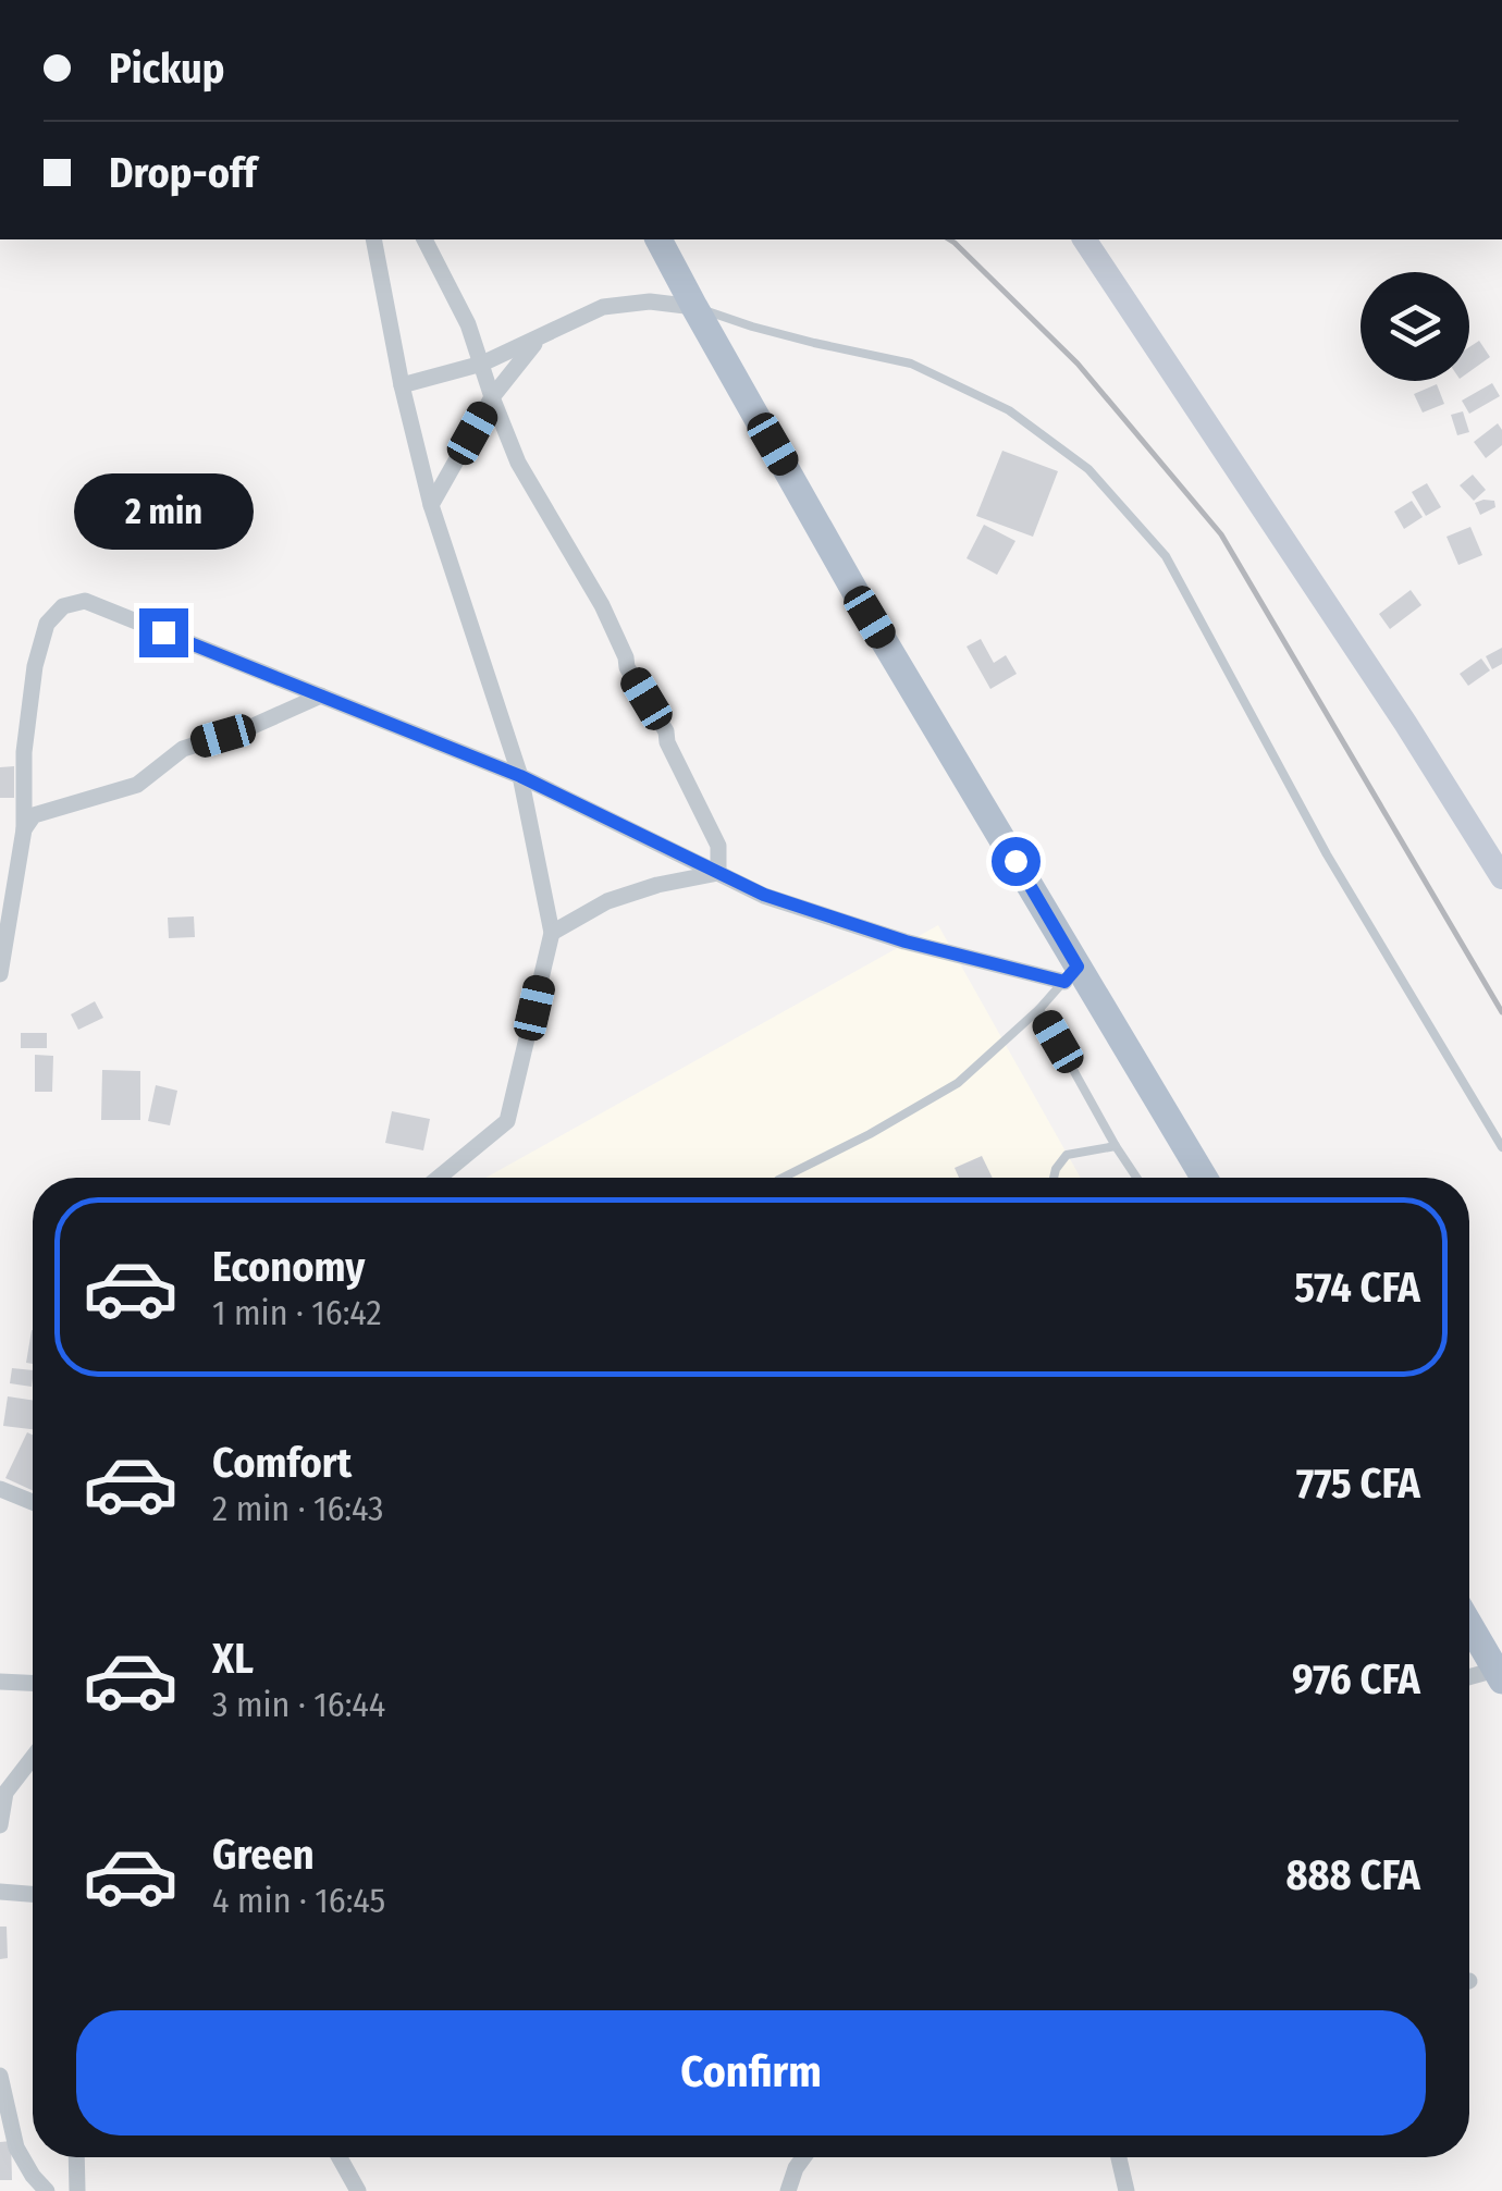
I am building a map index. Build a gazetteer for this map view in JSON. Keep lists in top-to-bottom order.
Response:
{
  "page": {
    "banner": ["Pickup", "Drop-off"],
    "bubble": "2 min",
    "list": [
      {
        "name": "Economy",
        "note": "1 min · 16:42",
        "value": "574 CFA"
      },
      {
        "name": "Comfort",
        "note": "2 min · 16:43",
        "value": "775 CFA"
      },
      {
        "name": "XL",
        "note": "3 min · 16:44",
        "value": "976 CFA"
      },
      {
        "name": "Green",
        "note": "4 min · 16:45",
        "value": "888 CFA"
      }
    ],
    "buttons": "Confirm"
  }
}
